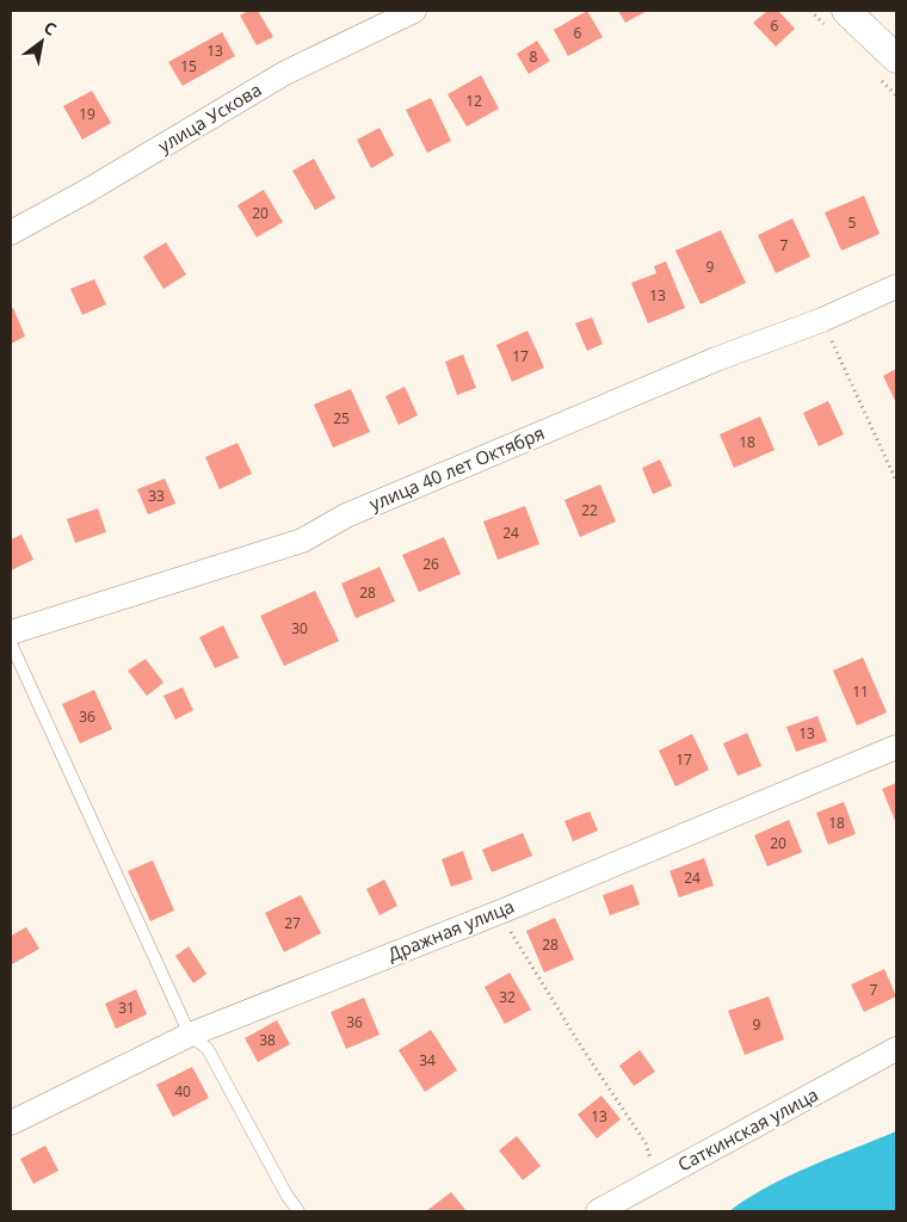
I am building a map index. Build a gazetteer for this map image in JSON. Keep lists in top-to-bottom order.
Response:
{
  "streets": {
    "street": [
      "улица Ускова",
      "улица 40 лет Октября",
      "Дражная улица",
      "Саткинская улица"
    ]
  },
  "house_numbers": [
    "6",
    "6",
    "13",
    "8",
    "15",
    "12",
    "19",
    "20",
    "5",
    "7",
    "9",
    "13",
    "17",
    "25",
    "18",
    "33",
    "22",
    "24",
    "26",
    "28",
    "30",
    "11",
    "36",
    "13",
    "17",
    "18",
    "20",
    "24",
    "27",
    "28",
    "7",
    "32",
    "31",
    "36",
    "9",
    "38",
    "34",
    "40",
    "13"
  ],
  "north": "top right"
}
